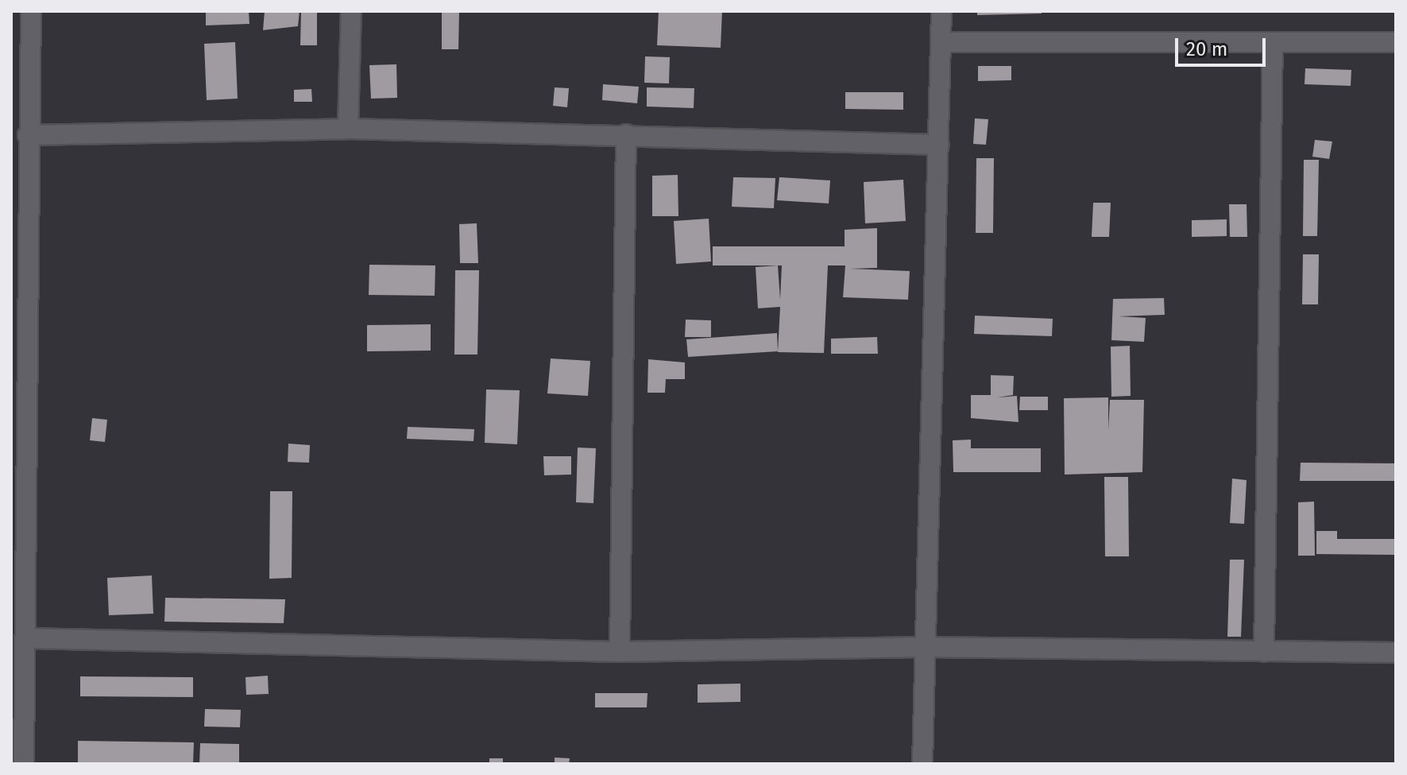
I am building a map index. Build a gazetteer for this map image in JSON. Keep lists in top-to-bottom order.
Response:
{
  "scale_bar": "20 m"
}
